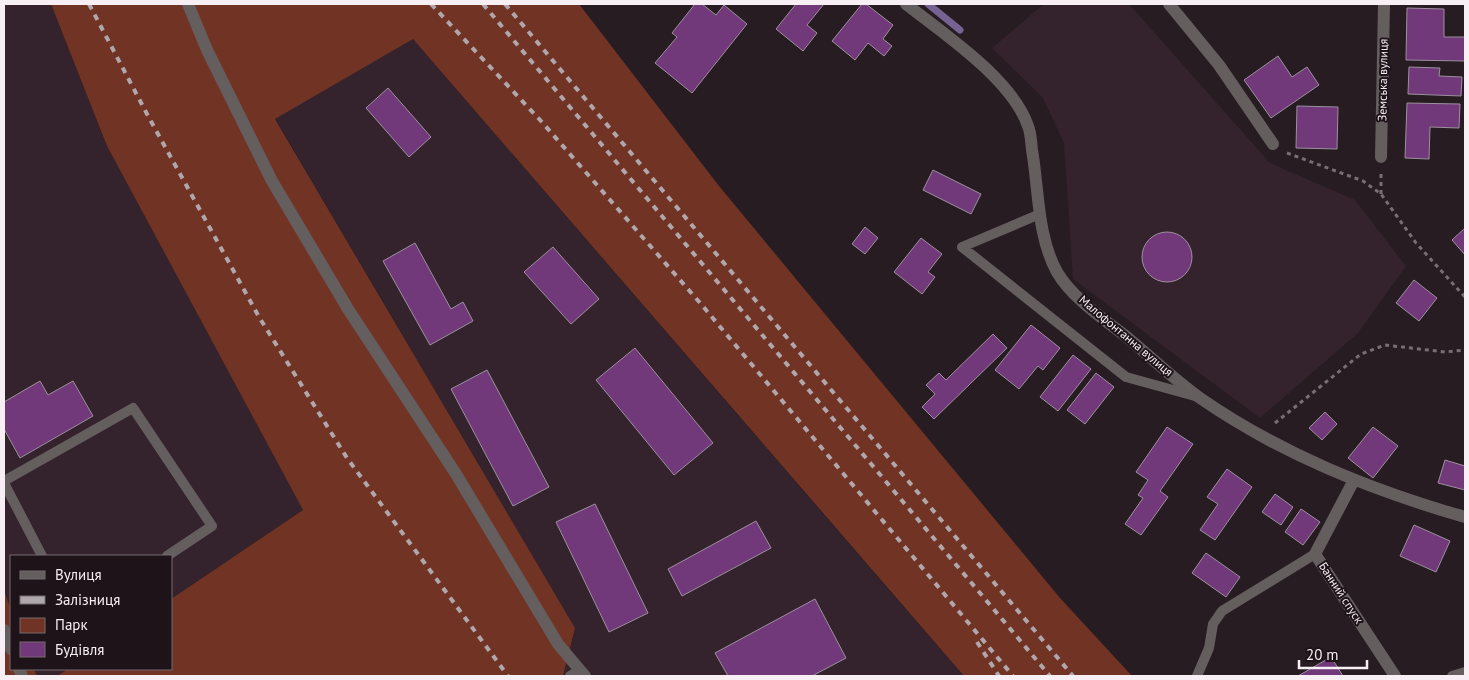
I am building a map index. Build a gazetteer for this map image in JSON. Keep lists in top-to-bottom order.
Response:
{
  "streets": {
    "street": ["Земська вулиця", "Малофонтанна вулиця", "Банний спуск"]
  },
  "crossings": [
    ["Малофонтанна вулиця", "Банний спуск"]
  ],
  "legend": [
    "Вулиця",
    "Залізниця",
    "Парк",
    "Будівля"
  ],
  "scale_bar": "20 m"
}
